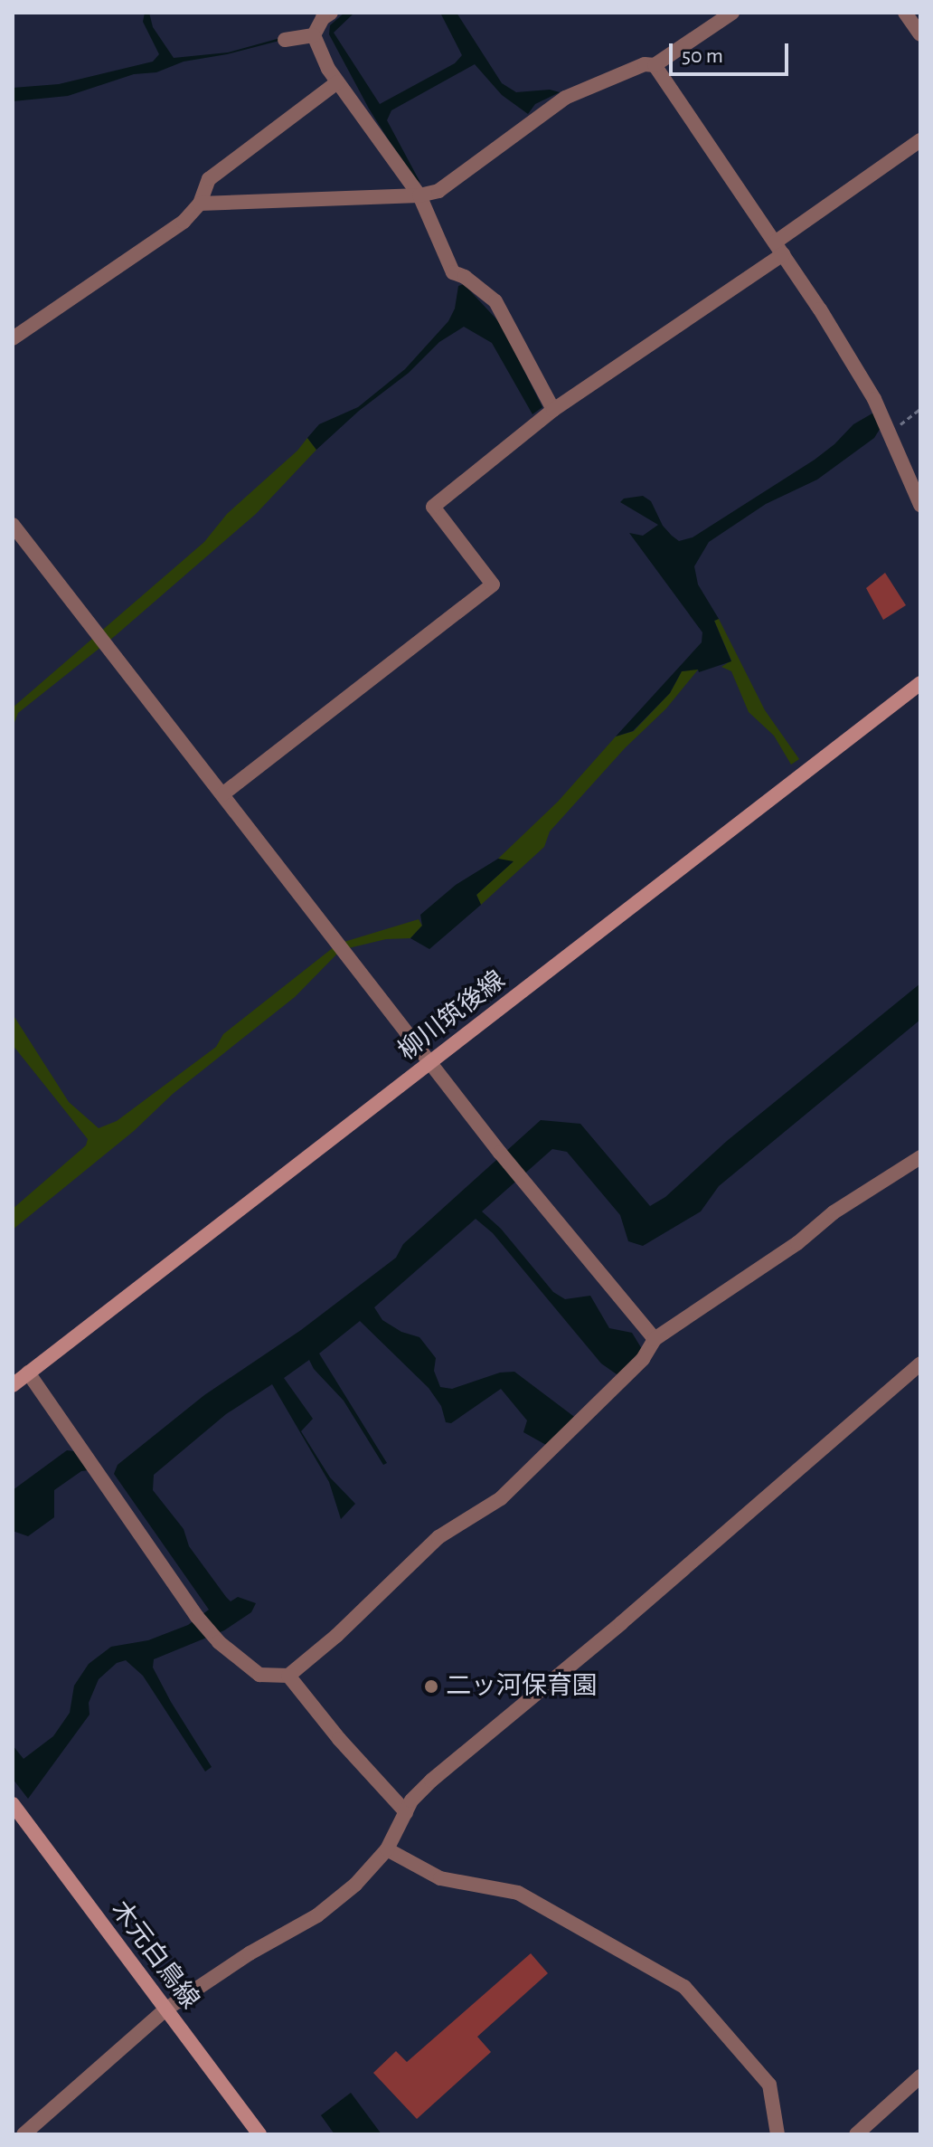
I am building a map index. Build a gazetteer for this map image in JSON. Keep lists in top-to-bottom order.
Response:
{
  "streets": {
    "main road": ["柳川筑後線", "木元白鳥線"]
  },
  "places": ["二ッ河保育園"],
  "scale_bar": "50 m"
}
